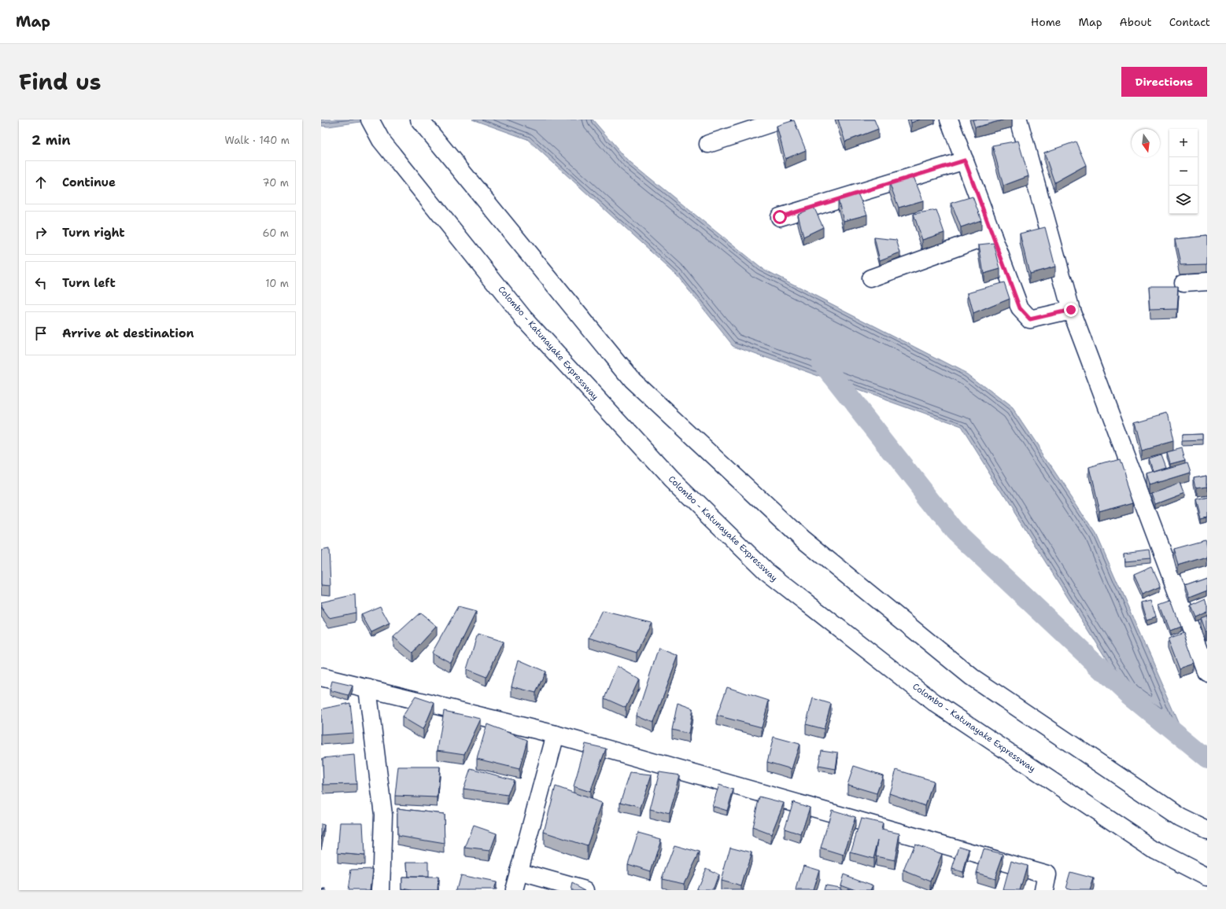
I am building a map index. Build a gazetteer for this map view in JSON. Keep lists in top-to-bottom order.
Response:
{
  "streets": {
    "main road": ["Colombo - Katunayake Expressway"]
  },
  "north": "bottom",
  "page": {
    "header": "Map",
    "nav": [
      "Home",
      "Map",
      "About",
      "Contact"
    ],
    "title": "Find us",
    "buttons": "Directions",
    "heading": ["2 min", "Walk · 140 m"],
    "map_buttons": ["+", "−"],
    "list": [
      ["Continue", "70 m"],
      ["Turn right", "60 m"],
      ["Turn left", "10 m"],
      "Arrive at destination"
    ]
  }
}
